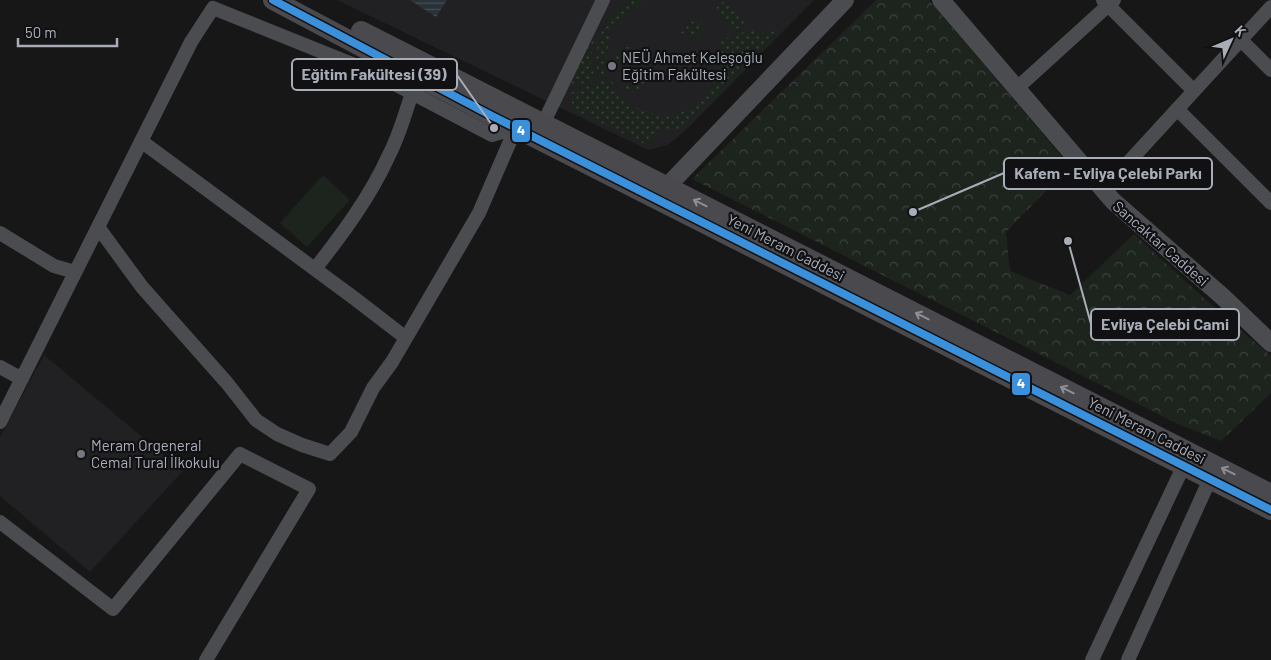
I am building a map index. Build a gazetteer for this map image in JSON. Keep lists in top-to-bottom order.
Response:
{
  "streets": {
    "main road": ["Yeni Meram Caddesi"],
    "street": ["Sancaktar Caddesi"]
  },
  "places": [
    "NEÜ Ahmet Keleşoğlu Eğitim Fakültesi",
    "Eğitim Fakültesi (39)",
    "Kafem - Evliya Çelebi Parkı",
    "Evliya Çelebi Cami",
    "Meram Orgeneral Cemal Tural İlkokulu"
  ],
  "lines": ["transit line 4"],
  "scale_bar": "50 m",
  "north": "top right"
}
